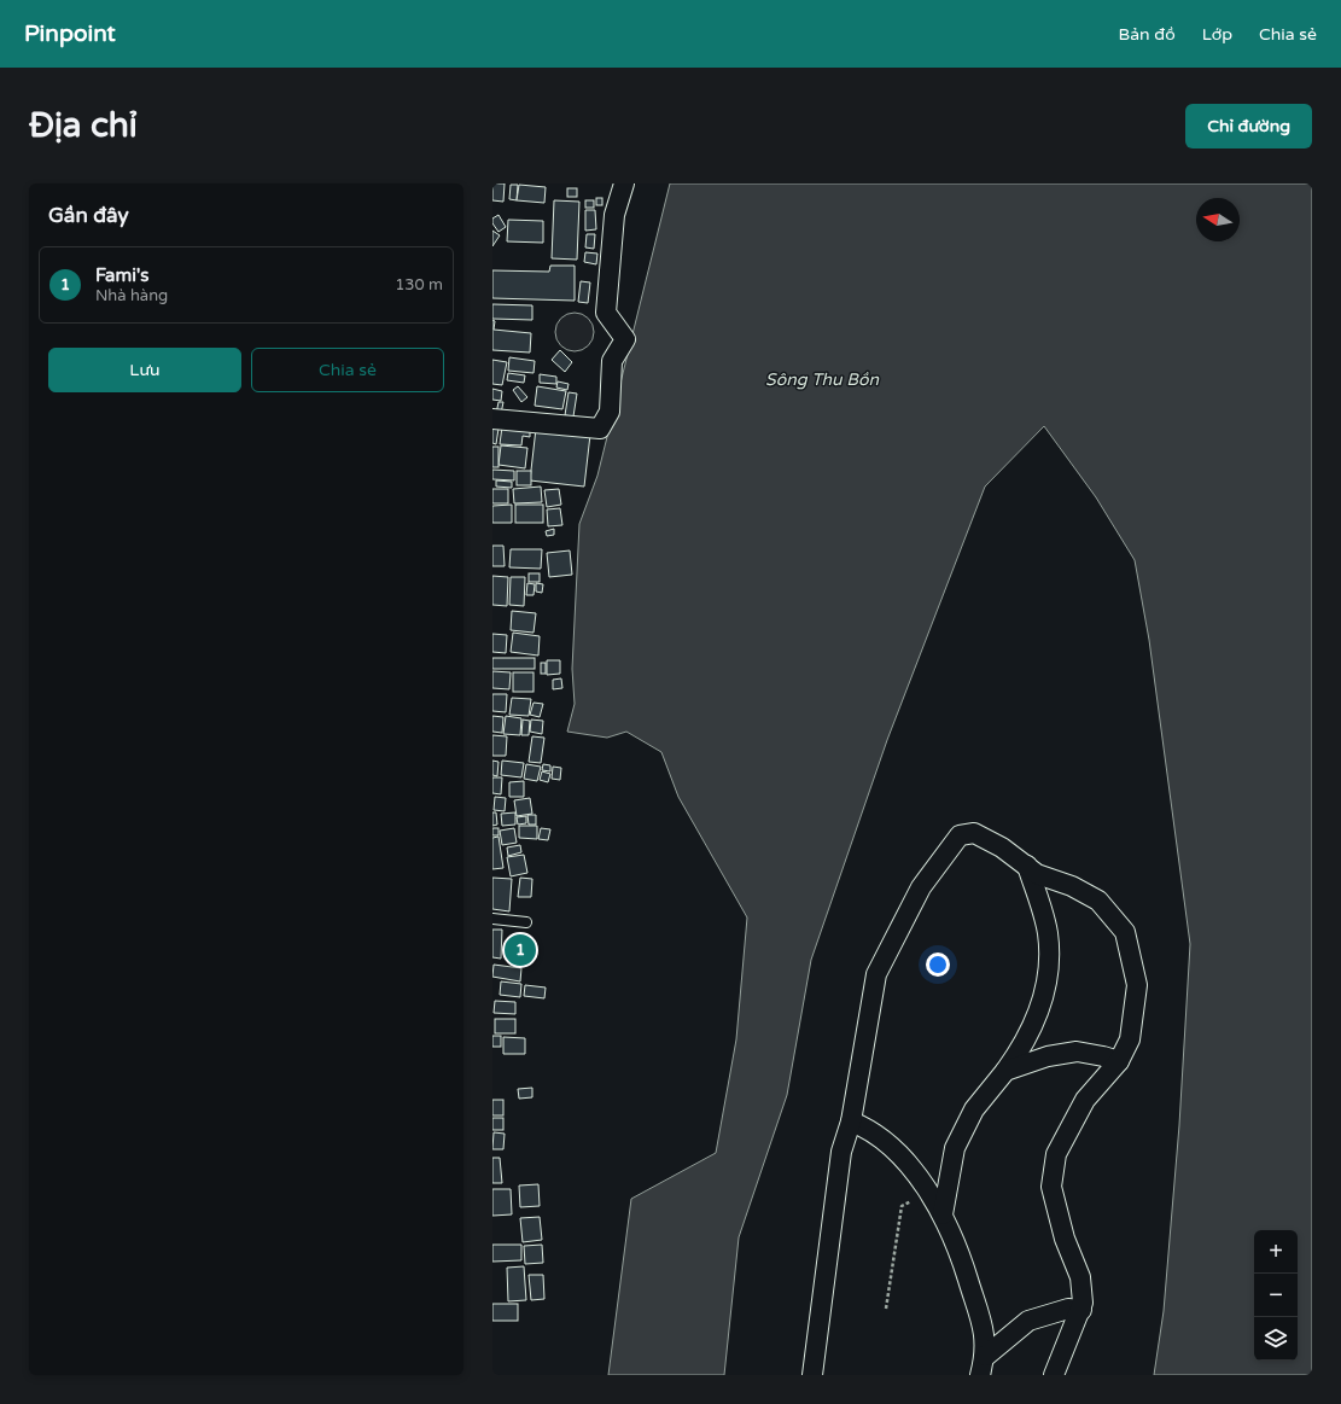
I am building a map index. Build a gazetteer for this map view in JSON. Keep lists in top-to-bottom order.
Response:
{
  "water": ["Sông Thu Bồn"],
  "north": "left",
  "page": {
    "header": "Pinpoint",
    "nav": ["Bản đồ", "Lớp", "Chia sẻ"],
    "buttons": [
      "Chỉ đường",
      ["Lưu", "Chia sẻ"]
    ],
    "title": "Địa chỉ",
    "heading": "Gần đây",
    "list": [
      {
        "mark": "1",
        "name": "Fami's",
        "note": "Nhà hàng",
        "value": "130 m"
      }
    ],
    "pins": "1",
    "map_buttons": ["+", "−"]
  }
}
